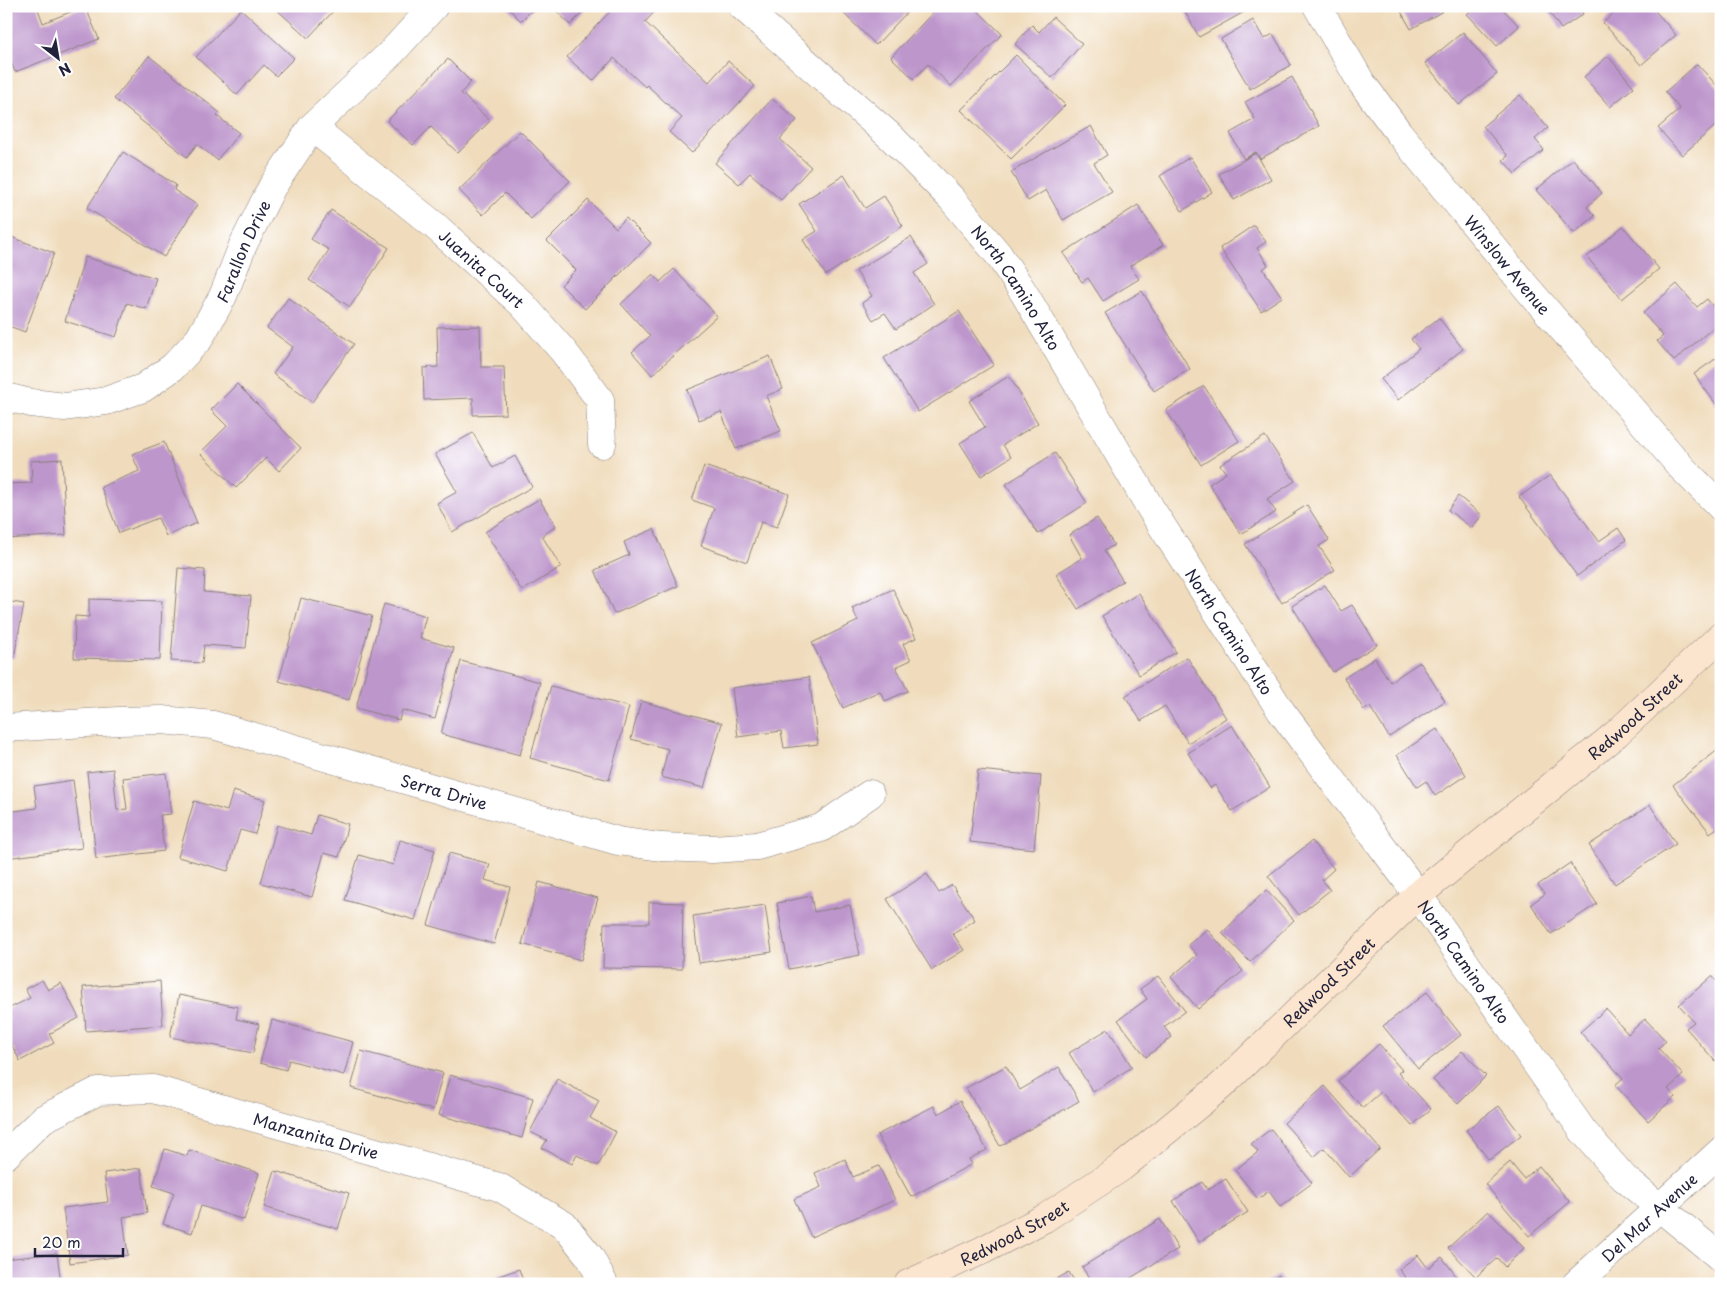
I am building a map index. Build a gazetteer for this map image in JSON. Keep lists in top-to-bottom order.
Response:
{
  "streets": {
    "main road": ["Redwood Street"],
    "street": [
      "Farallon Drive",
      "Winslow Avenue",
      "Juanita Court",
      "North Camino Alto",
      "Serra Drive",
      "Manzanita Drive",
      "Del Mar Avenue"
    ]
  },
  "crossings": [
    ["Farallon Drive", "Juanita Court"],
    ["North Camino Alto", "Redwood Street"],
    ["North Camino Alto", "Del Mar Avenue"]
  ],
  "scale_bar": "20 m",
  "north": "bottom right"
}
